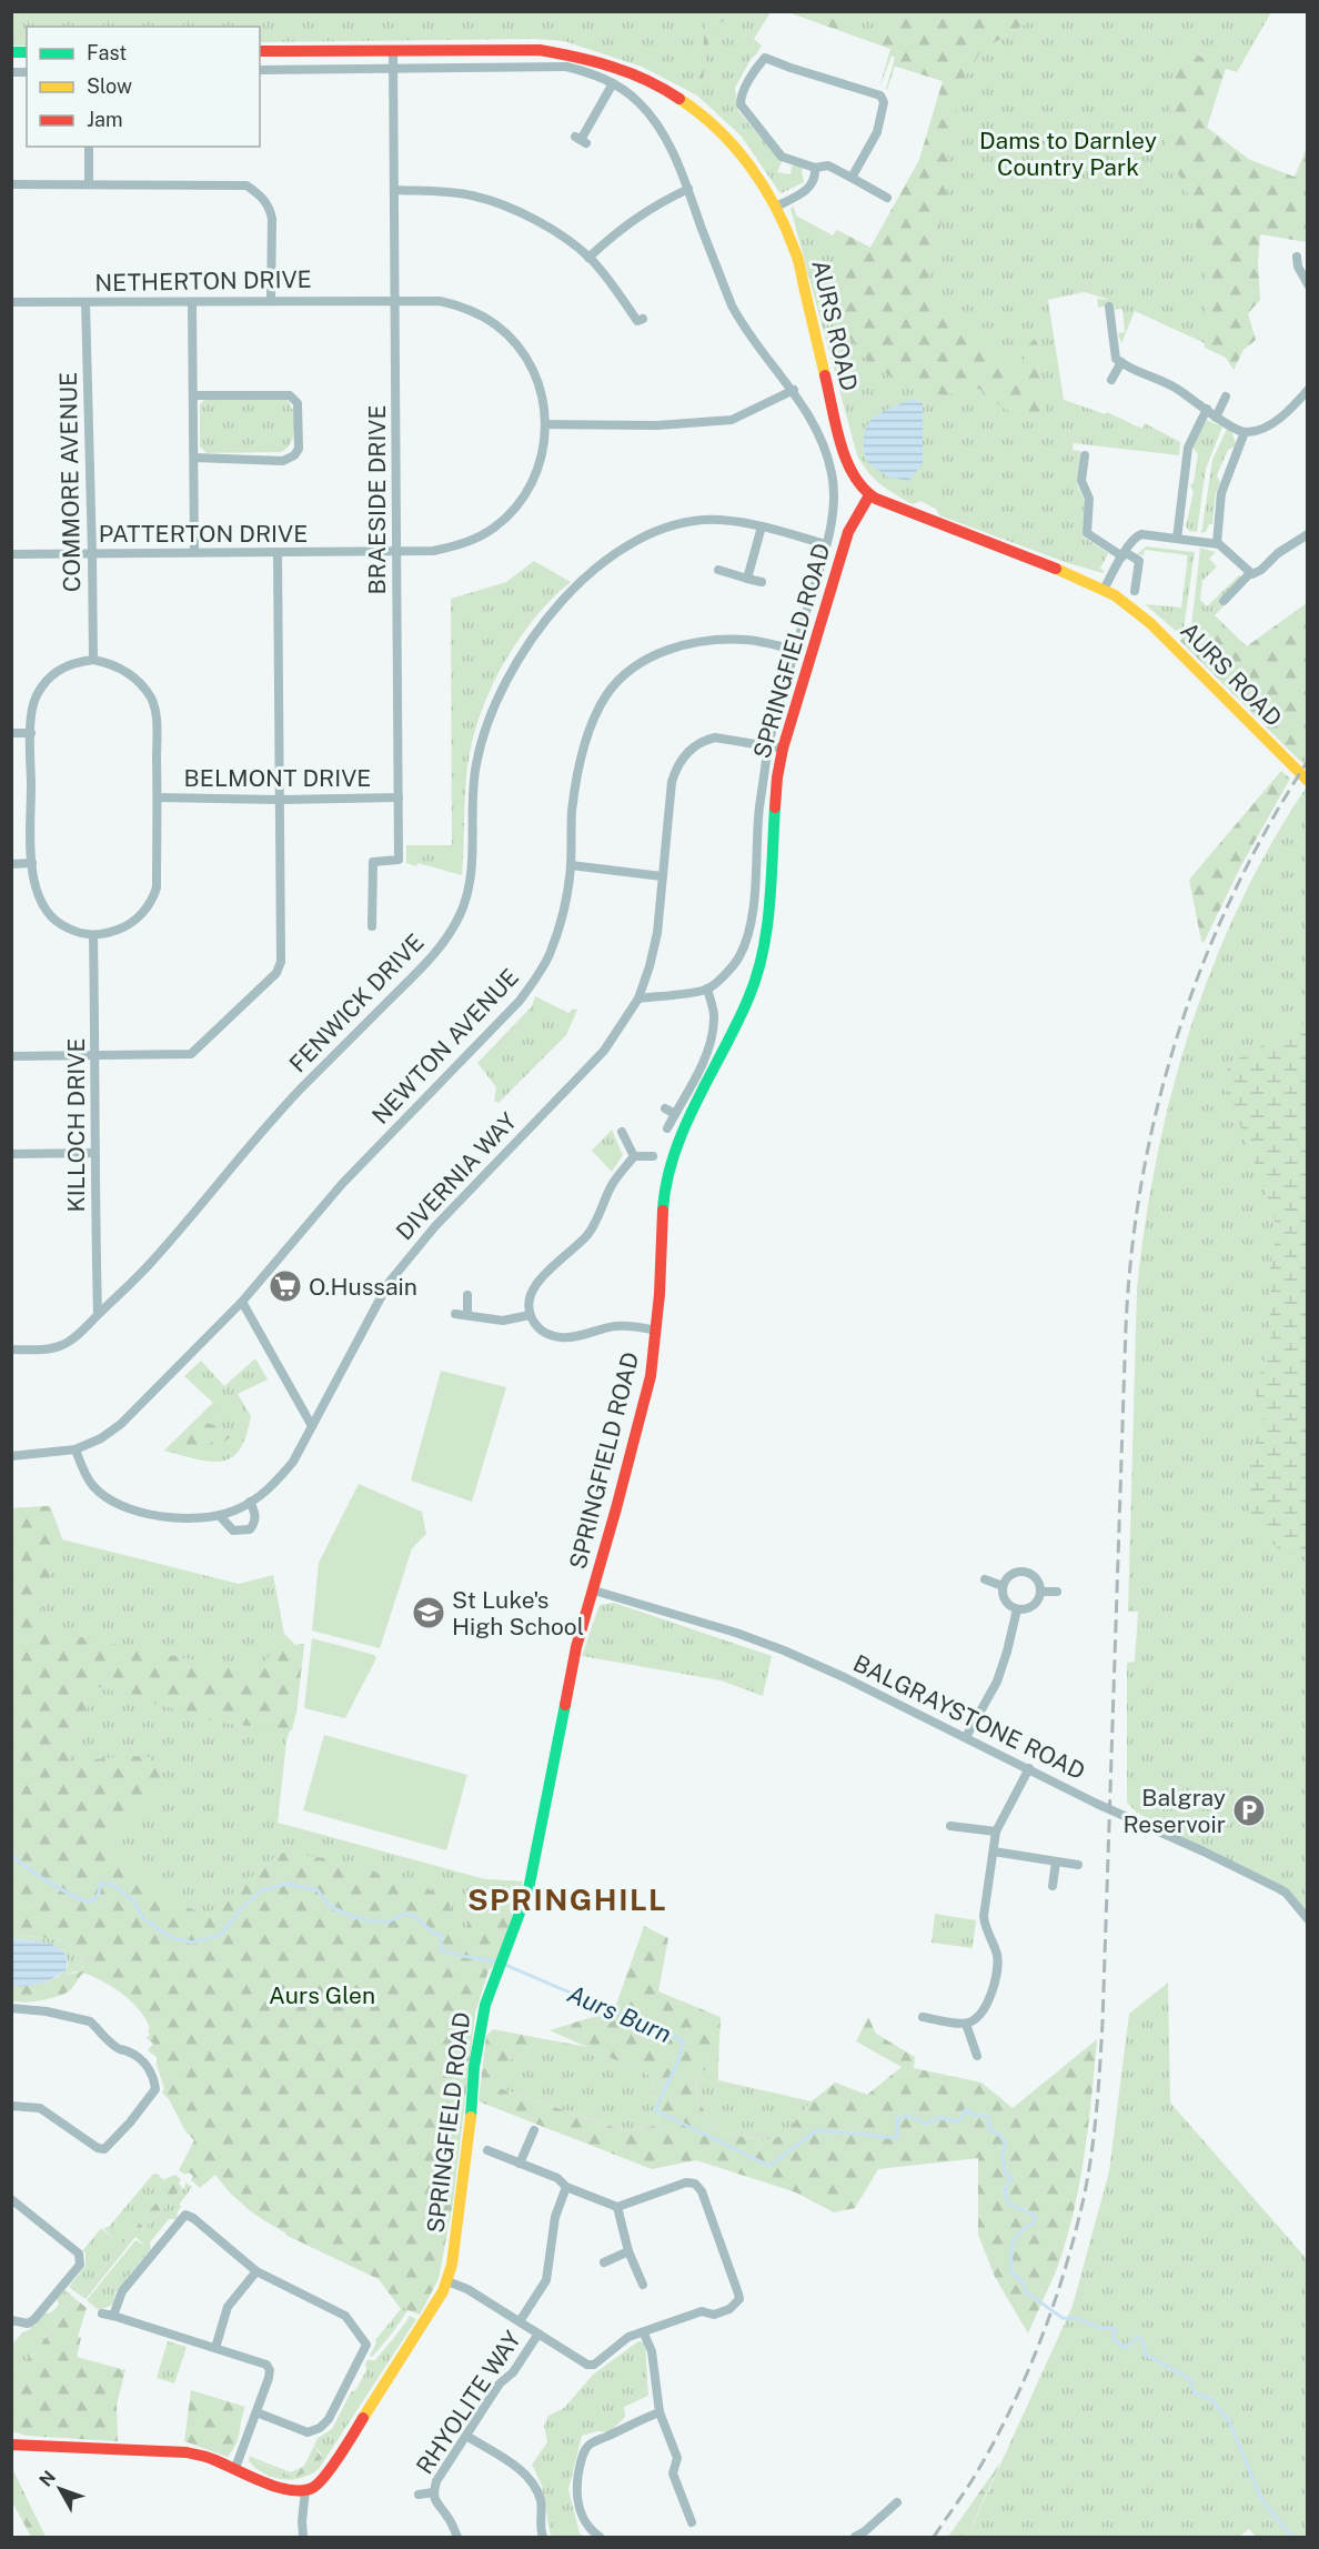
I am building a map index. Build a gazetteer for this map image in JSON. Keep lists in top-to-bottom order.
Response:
{
  "streets": {
    "street": [
      "NETHERTON DRIVE",
      "AURS ROAD",
      "COMMORE AVENUE",
      "BRAESIDE DRIVE",
      "PATTERTON DRIVE",
      "SPRINGFIELD ROAD",
      "BELMONT DRIVE",
      "FENWICK DRIVE",
      "NEWTON AVENUE",
      "KILLOCH DRIVE",
      "DIVERNIA WAY",
      "BALGRAYSTONE ROAD",
      "RHYOLITE WAY"
    ]
  },
  "crossings": [
    ["NETHERTON DRIVE", "COMMORE AVENUE"],
    ["NETHERTON DRIVE", "BRAESIDE DRIVE"],
    ["NETHERTON DRIVE", "PATTERTON DRIVE"],
    ["AURS ROAD", "BRAESIDE DRIVE"],
    ["AURS ROAD", "SPRINGFIELD ROAD"],
    ["COMMORE AVENUE", "PATTERTON DRIVE"],
    ["BRAESIDE DRIVE", "PATTERTON DRIVE"],
    ["BRAESIDE DRIVE", "BELMONT DRIVE"],
    ["SPRINGFIELD ROAD", "DIVERNIA WAY"],
    ["SPRINGFIELD ROAD", "BALGRAYSTONE ROAD"],
    ["FENWICK DRIVE", "KILLOCH DRIVE"],
    ["NEWTON AVENUE", "DIVERNIA WAY"]
  ],
  "districts": ["SPRINGHILL"],
  "water": ["Aurs Burn"],
  "parks": ["Dams to Darnley Country Park", "Aurs Glen"],
  "places": {
    "supermarket": ["O.Hussain"],
    "school or university": ["St Luke's High School"],
    "parking": ["Balgray Reservoir"]
  },
  "legend": ["Fast", "Slow", "Jam"],
  "north": "top left"
}
